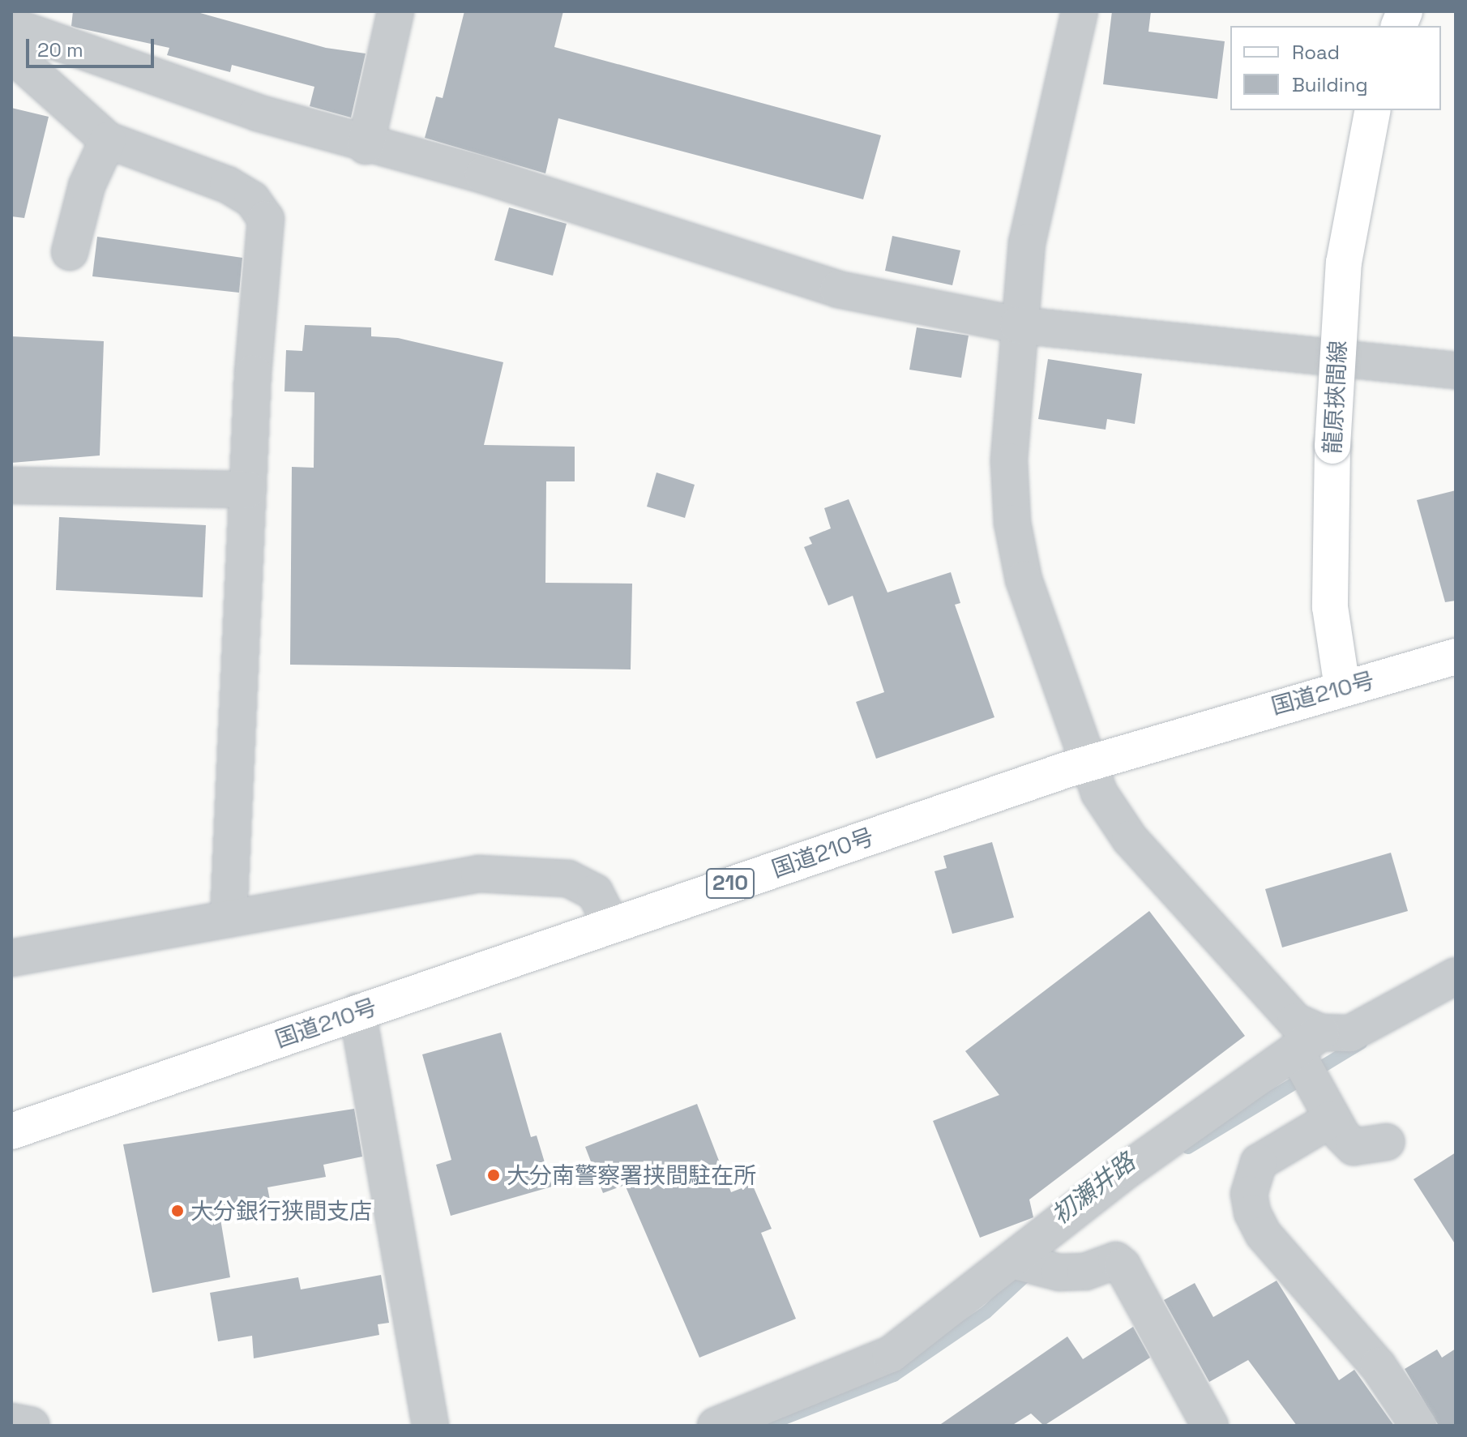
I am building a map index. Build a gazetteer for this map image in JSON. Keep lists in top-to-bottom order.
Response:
{
  "streets": {
    "main road": ["龍原挾間線", "国道210号", "210"]
  },
  "crossings": [
    ["龍原挾間線", "国道210号"]
  ],
  "water": ["初瀬井路"],
  "places": ["大分南警察署挟間駐在所", "大分銀行狭間支店"],
  "legend": ["Road", "Building"],
  "scale_bar": "20 m"
}
